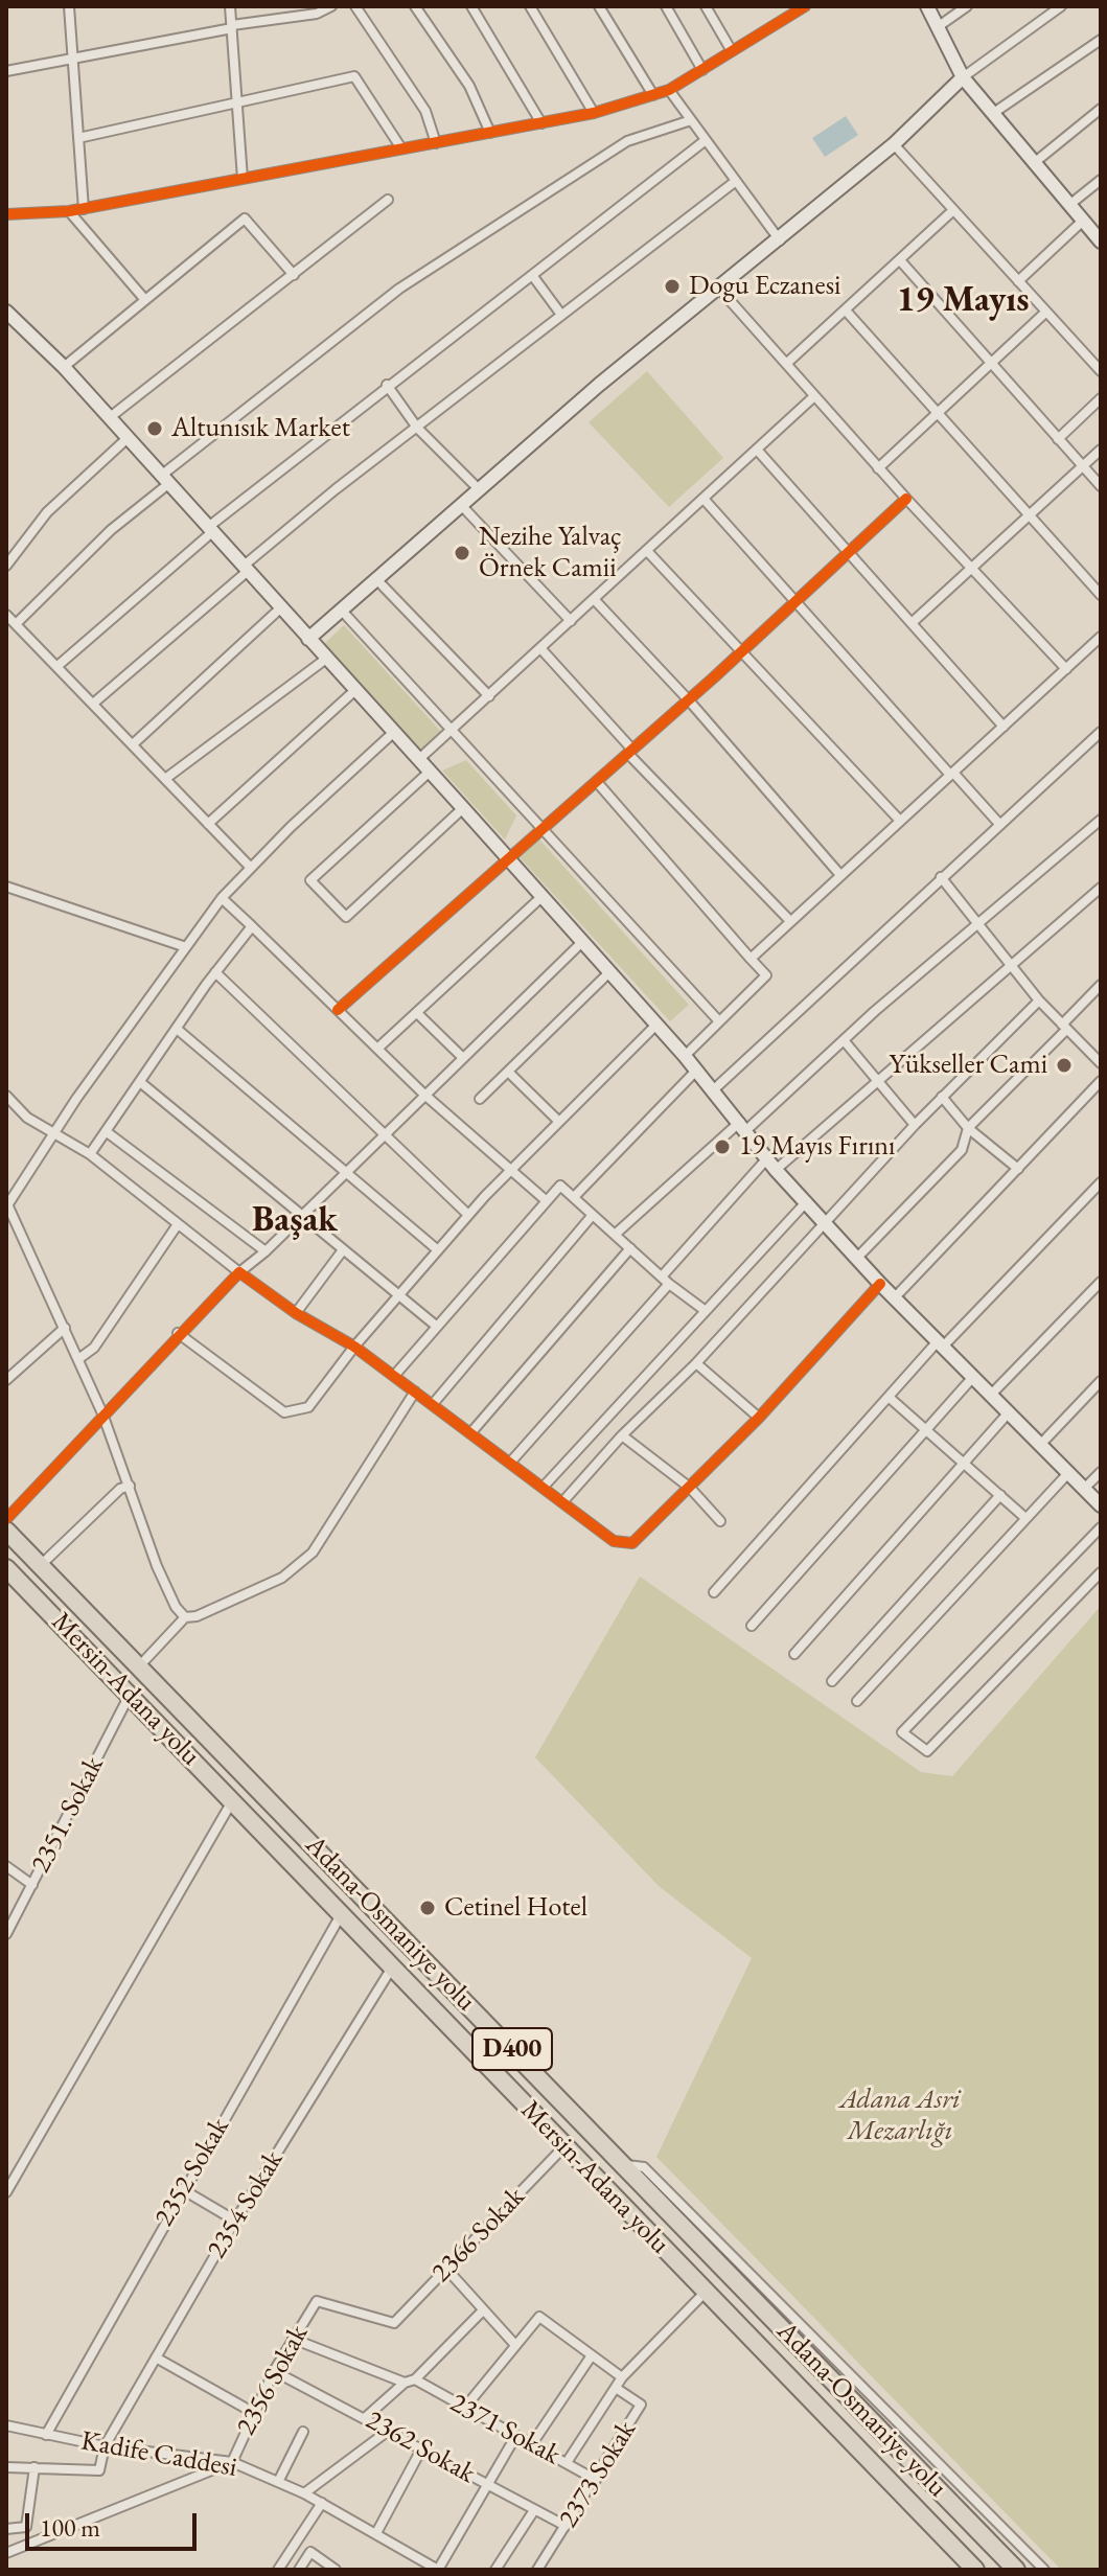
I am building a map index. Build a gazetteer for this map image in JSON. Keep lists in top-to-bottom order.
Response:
{
  "streets": {
    "highway": ["Mersin-Adana yolu", "Adana-Osmaniye yolu", "D400"],
    "street": [
      "2351. Sokak",
      "2352 Sokak",
      "2354 Sokak",
      "2366 Sokak",
      "2356 Sokak",
      "2371 Sokak",
      "2362 Sokak",
      "Kadife Caddesi",
      "2373 Sokak"
    ]
  },
  "crossings": [
    ["Mersin-Adana yolu", "2351. Sokak"],
    ["Mersin-Adana yolu", "2352 Sokak"],
    ["Mersin-Adana yolu", "2354 Sokak"],
    ["Mersin-Adana yolu", "2366 Sokak"],
    ["2352 Sokak", "Kadife Caddesi"],
    ["2354 Sokak", "Kadife Caddesi"],
    ["2366 Sokak", "2356 Sokak"],
    ["2356 Sokak", "2362 Sokak"],
    ["2356 Sokak", "Kadife Caddesi"],
    ["2371 Sokak", "2373 Sokak"],
    ["2362 Sokak", "2373 Sokak"]
  ],
  "districts": ["19 Mayıs", "Başak"],
  "parks": ["Adana Asri Mezarlığı"],
  "places": [
    "Dogu Eczanesi",
    "Altunısık Market",
    "Nezihe Yalvaç Örnek Camii",
    "Yükseller Cami",
    "19 Mayıs Fırını",
    "Cetinel Hotel"
  ],
  "scale_bar": "100 m"
}
